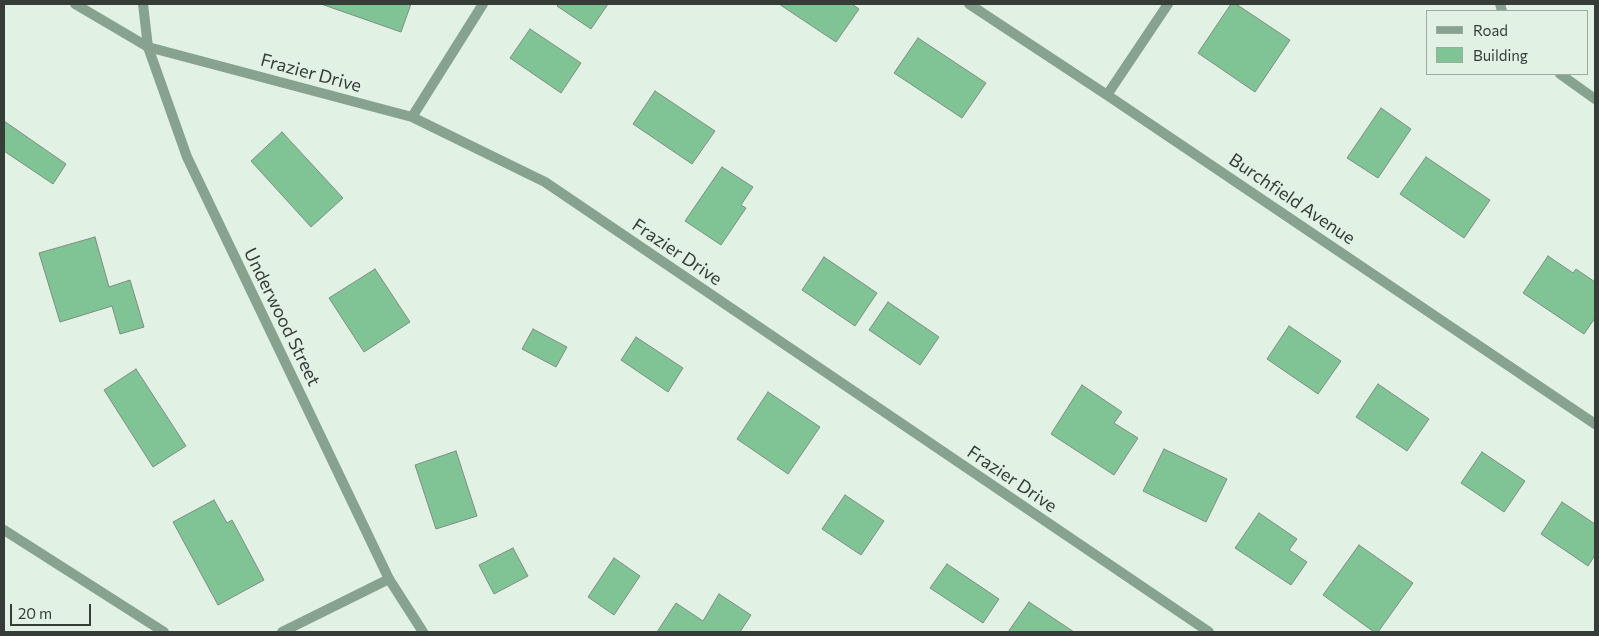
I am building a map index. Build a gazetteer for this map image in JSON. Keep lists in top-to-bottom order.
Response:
{
  "streets": {
    "street": ["Frazier Drive", "Burchfield Avenue", "Underwood Street"]
  },
  "crossings": [
    ["Frazier Drive", "Underwood Street"]
  ],
  "legend": ["Road", "Building"],
  "scale_bar": "20 m"
}
